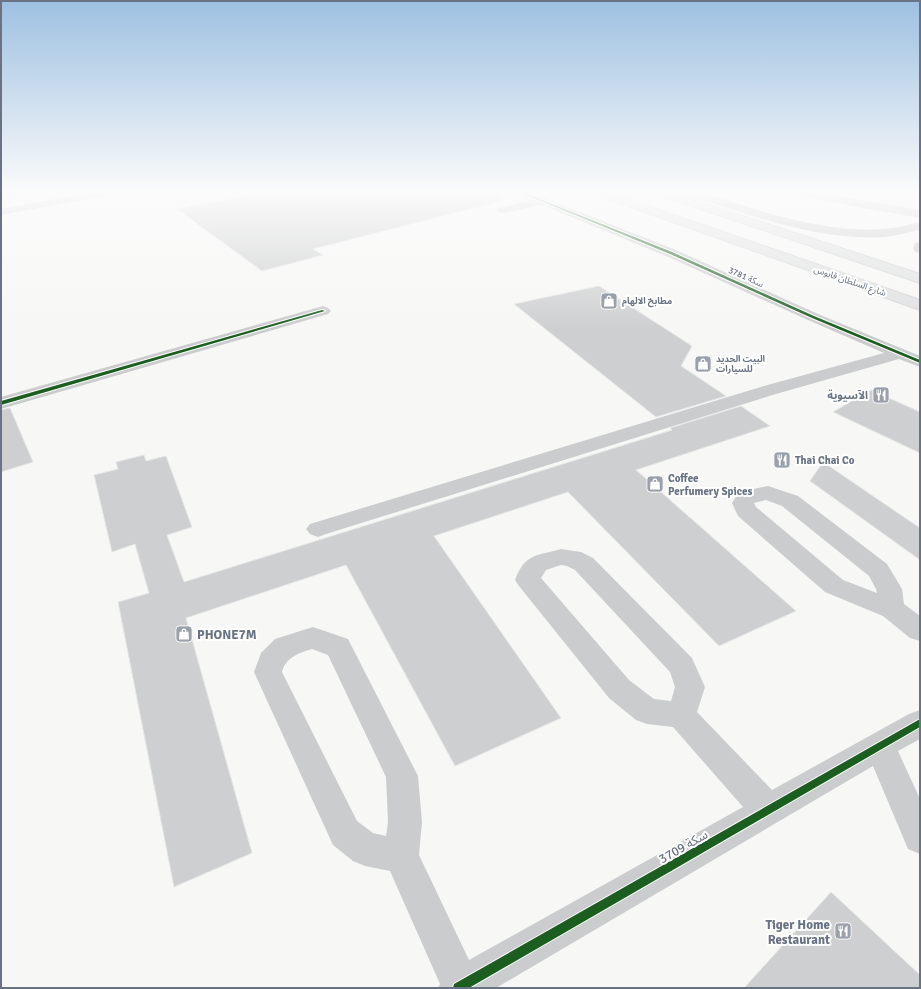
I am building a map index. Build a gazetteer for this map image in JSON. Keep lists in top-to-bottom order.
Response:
{
  "streets": {
    "highway": ["شارع السلطان قابوس"],
    "street": ["سكة 3781", "سكة 3709"]
  },
  "places": {
    "shop": [
      "مطابخ الالهام",
      "البيت الجديد للسيارات",
      "Coffee Perfumery Spices",
      "PHONE7M"
    ],
    "restaurant": ["الآسيوية", "Thai Chai Co", "Tiger Home Restaurant"]
  }
}
